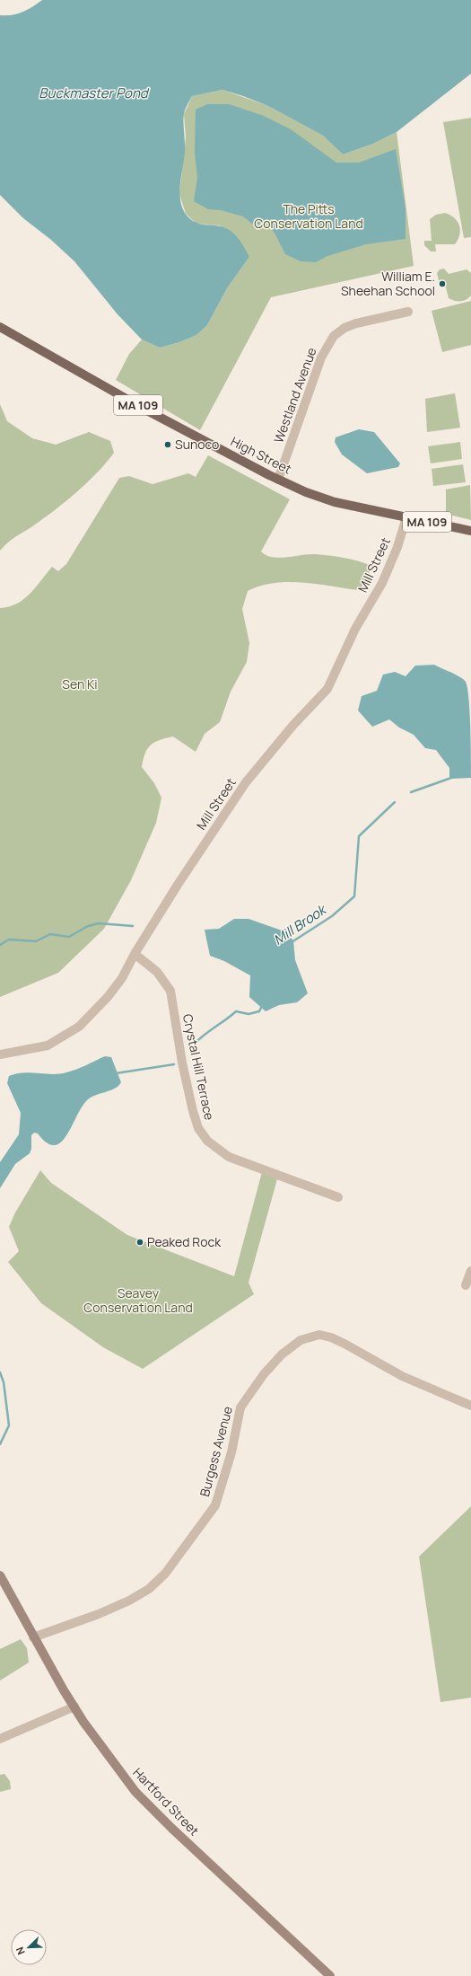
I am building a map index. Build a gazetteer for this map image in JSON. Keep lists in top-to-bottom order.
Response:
{
  "streets": {
    "main road": ["MA 109", "High Street"],
    "street": [
      "Westland Avenue",
      "Mill Street",
      "Crystal Hill Terrace",
      "Burgess Avenue",
      "Hartford Street"
    ]
  },
  "crossings": [
    ["Westland Avenue", "High Street"],
    ["High Street", "Mill Street"],
    ["Mill Street", "Crystal Hill Terrace"],
    ["Burgess Avenue", "Hartford Street"]
  ],
  "water": ["Buckmaster Pond", "Mill Brook"],
  "parks": ["The Pitts Conservation Land", "Sen Ki", "Seavey Conservation Land"],
  "places": ["William E. Sheehan School", "Sunoco", "Peaked Rock"],
  "north": "bottom left"
}
